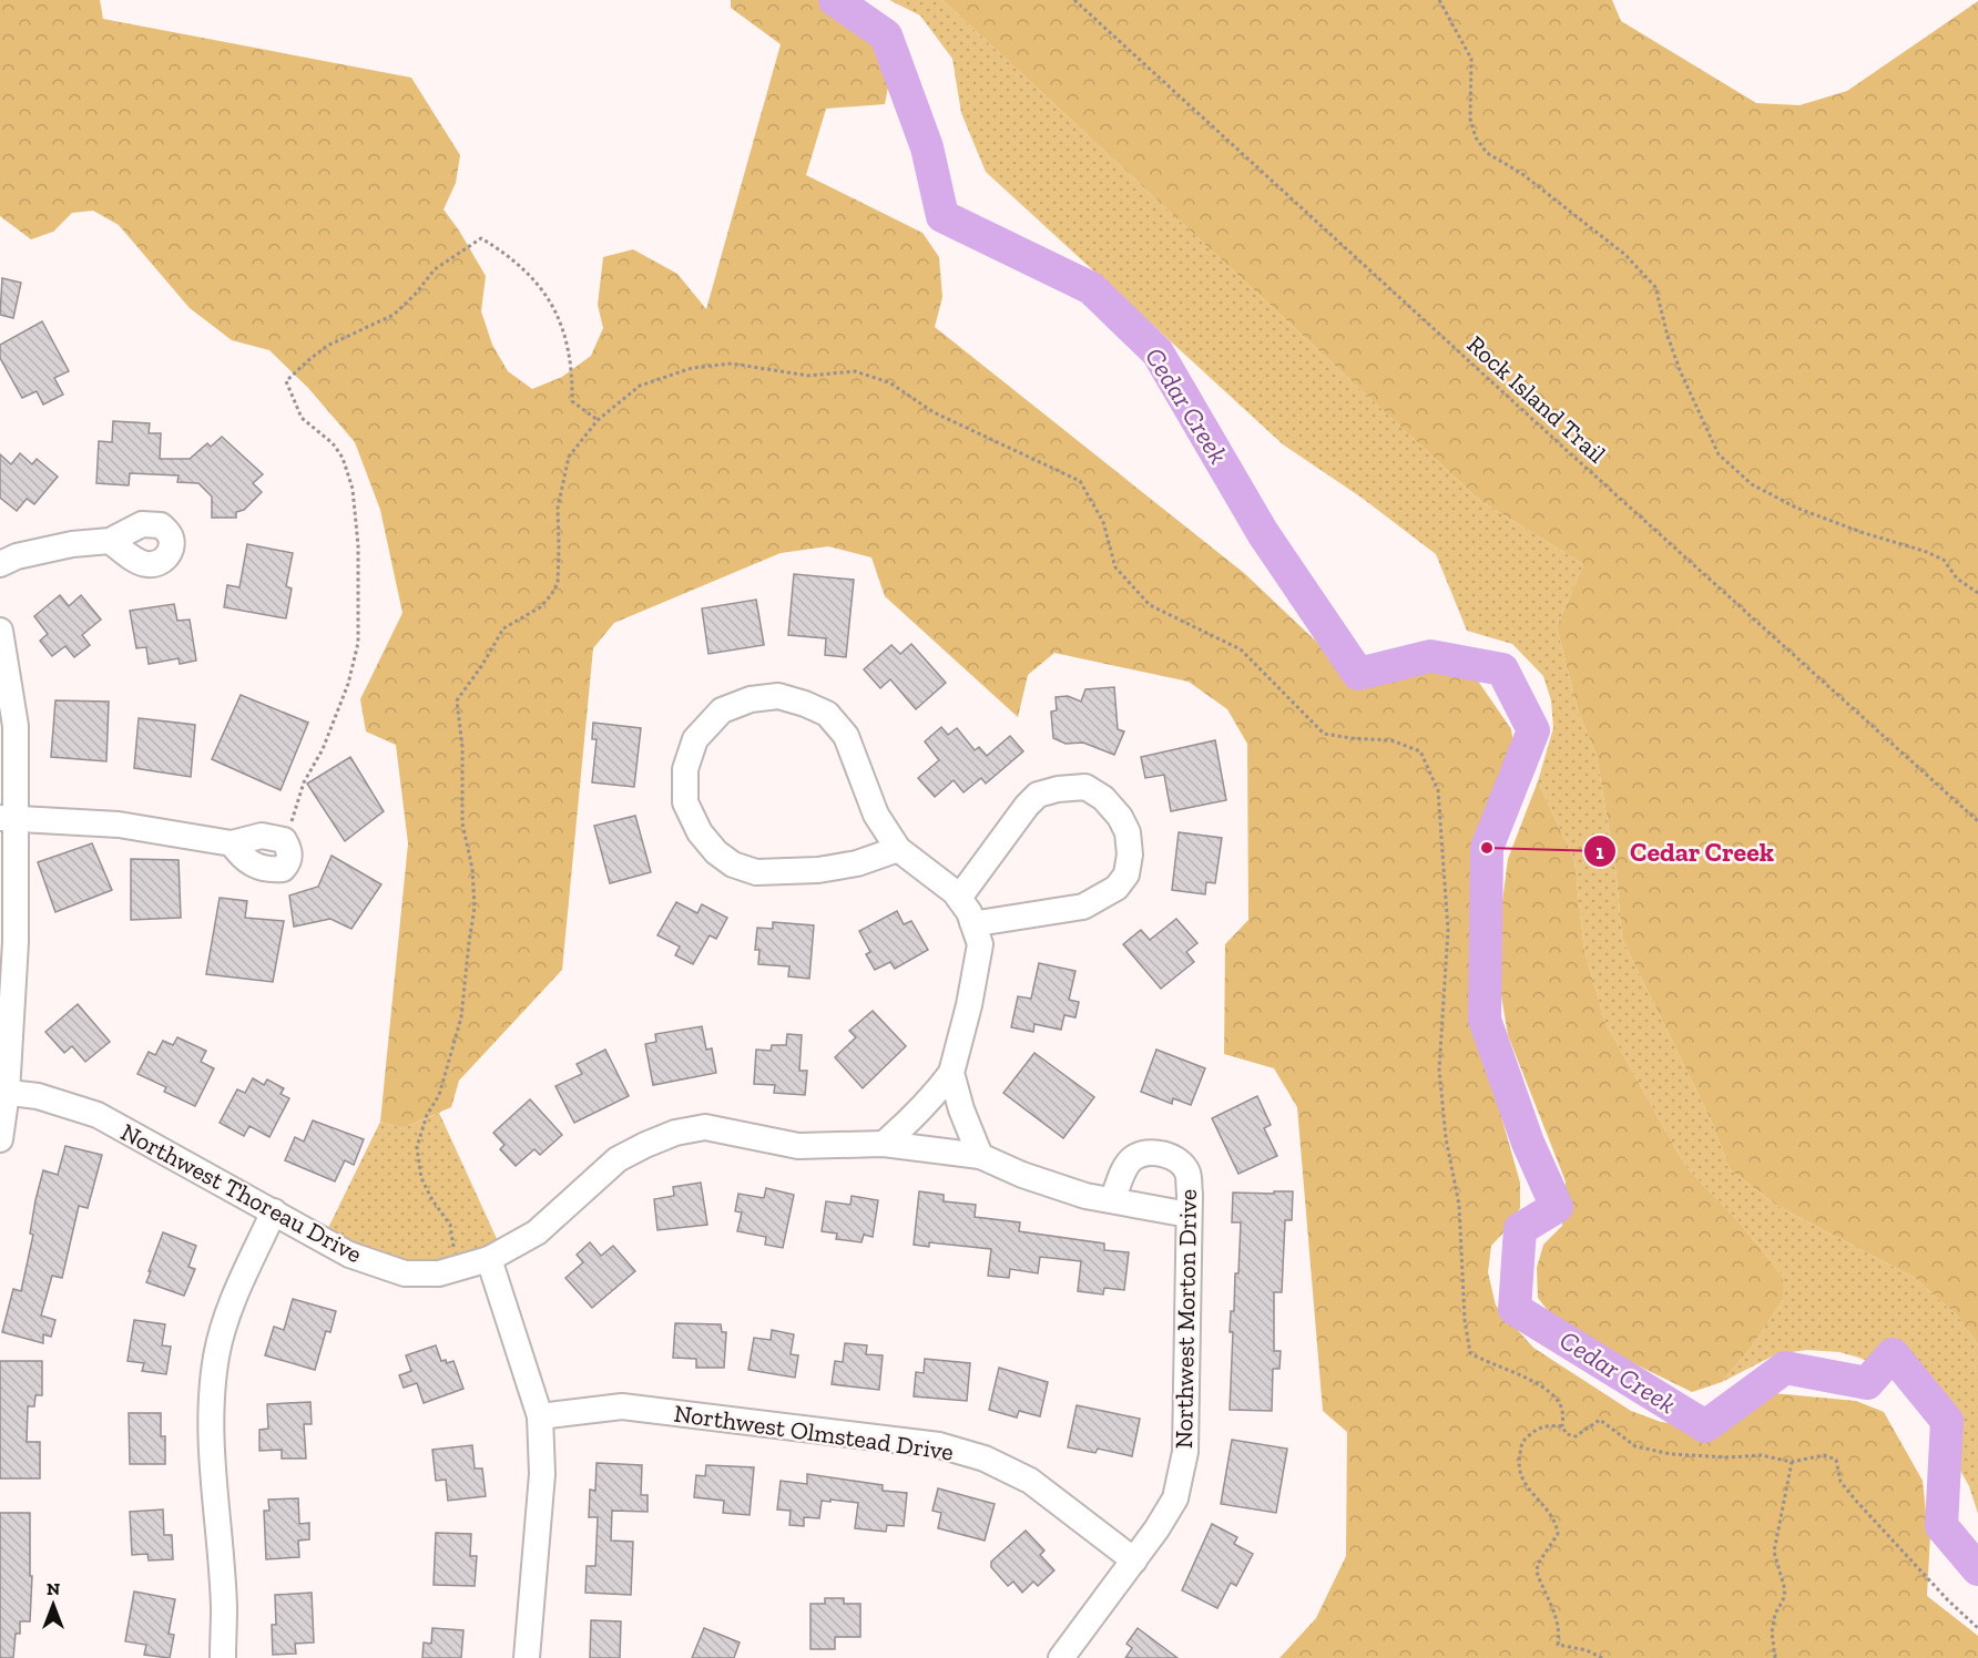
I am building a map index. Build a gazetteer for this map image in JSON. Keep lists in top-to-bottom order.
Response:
{
  "streets": {
    "street": ["Northwest Thoreau Drive", "Northwest Morton Drive", "Northwest Olmstead Drive"],
    "path": ["Rock Island Trail"]
  },
  "crossings": [
    ["Northwest Thoreau Drive", "Northwest Morton Drive"],
    ["Northwest Morton Drive", "Northwest Olmstead Drive"]
  ],
  "water": ["Cedar Creek"],
  "places": ["Cedar Creek"],
  "north": "top"
}
